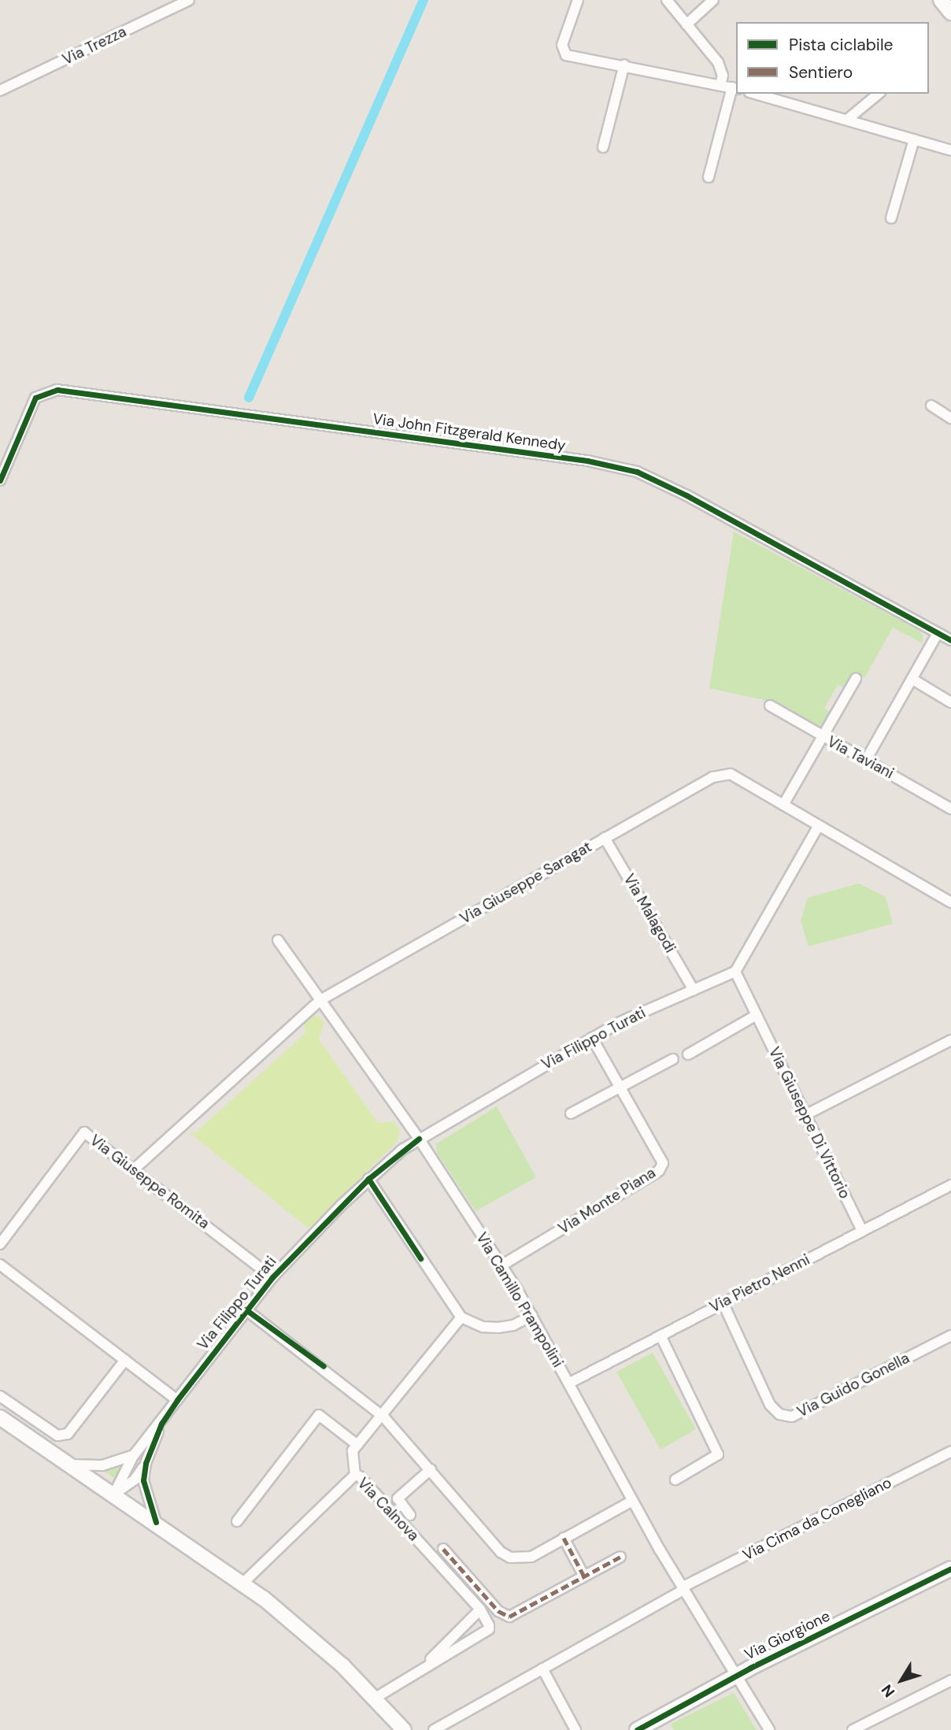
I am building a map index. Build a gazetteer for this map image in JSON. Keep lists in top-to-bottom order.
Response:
{
  "streets": {
    "main road": ["Via Giorgione"],
    "street": [
      "Via Trezza",
      "Via John Fitzgerald Kennedy",
      "Via Taviani",
      "Via Giuseppe Saragat",
      "Via Malagodi",
      "Via Filippo Turati",
      "Via Giuseppe Di Vittorio",
      "Via Giuseppe Romita",
      "Via Monte Piana",
      "Via Pietro Nenni",
      "Via Camillo Prampolini",
      "Via Guido Gonella",
      "Via Calnova",
      "Via Cima da Conegliano"
    ]
  },
  "crossings": [
    ["Via Giuseppe Saragat", "Via Malagodi"],
    ["Via Giuseppe Saragat", "Via Giuseppe Romita"],
    ["Via Giuseppe Saragat", "Via Camillo Prampolini"],
    ["Via Malagodi", "Via Filippo Turati"],
    ["Via Filippo Turati", "Via Giuseppe Di Vittorio"],
    ["Via Filippo Turati", "Via Giuseppe Romita"],
    ["Via Filippo Turati", "Via Monte Piana"],
    ["Via Filippo Turati", "Via Camillo Prampolini"],
    ["Via Giuseppe Di Vittorio", "Via Pietro Nenni"],
    ["Via Monte Piana", "Via Camillo Prampolini"],
    ["Via Pietro Nenni", "Via Camillo Prampolini"],
    ["Via Pietro Nenni", "Via Guido Gonella"],
    ["Via Camillo Prampolini", "Via Cima da Conegliano"],
    ["Via Camillo Prampolini", "Via Giorgione"]
  ],
  "legend": ["Pista ciclabile", "Sentiero"],
  "north": "bottom left"
}
